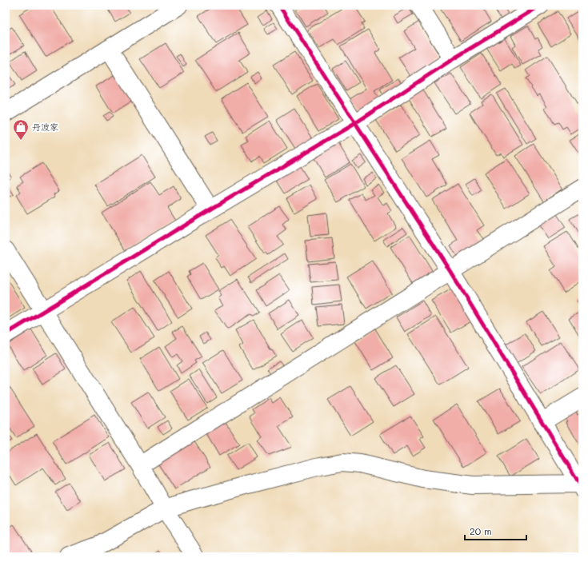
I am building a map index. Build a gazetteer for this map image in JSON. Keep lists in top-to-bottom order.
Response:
{
  "places": {
    "shop": ["丹波家"]
  },
  "scale_bar": "20 m"
}
